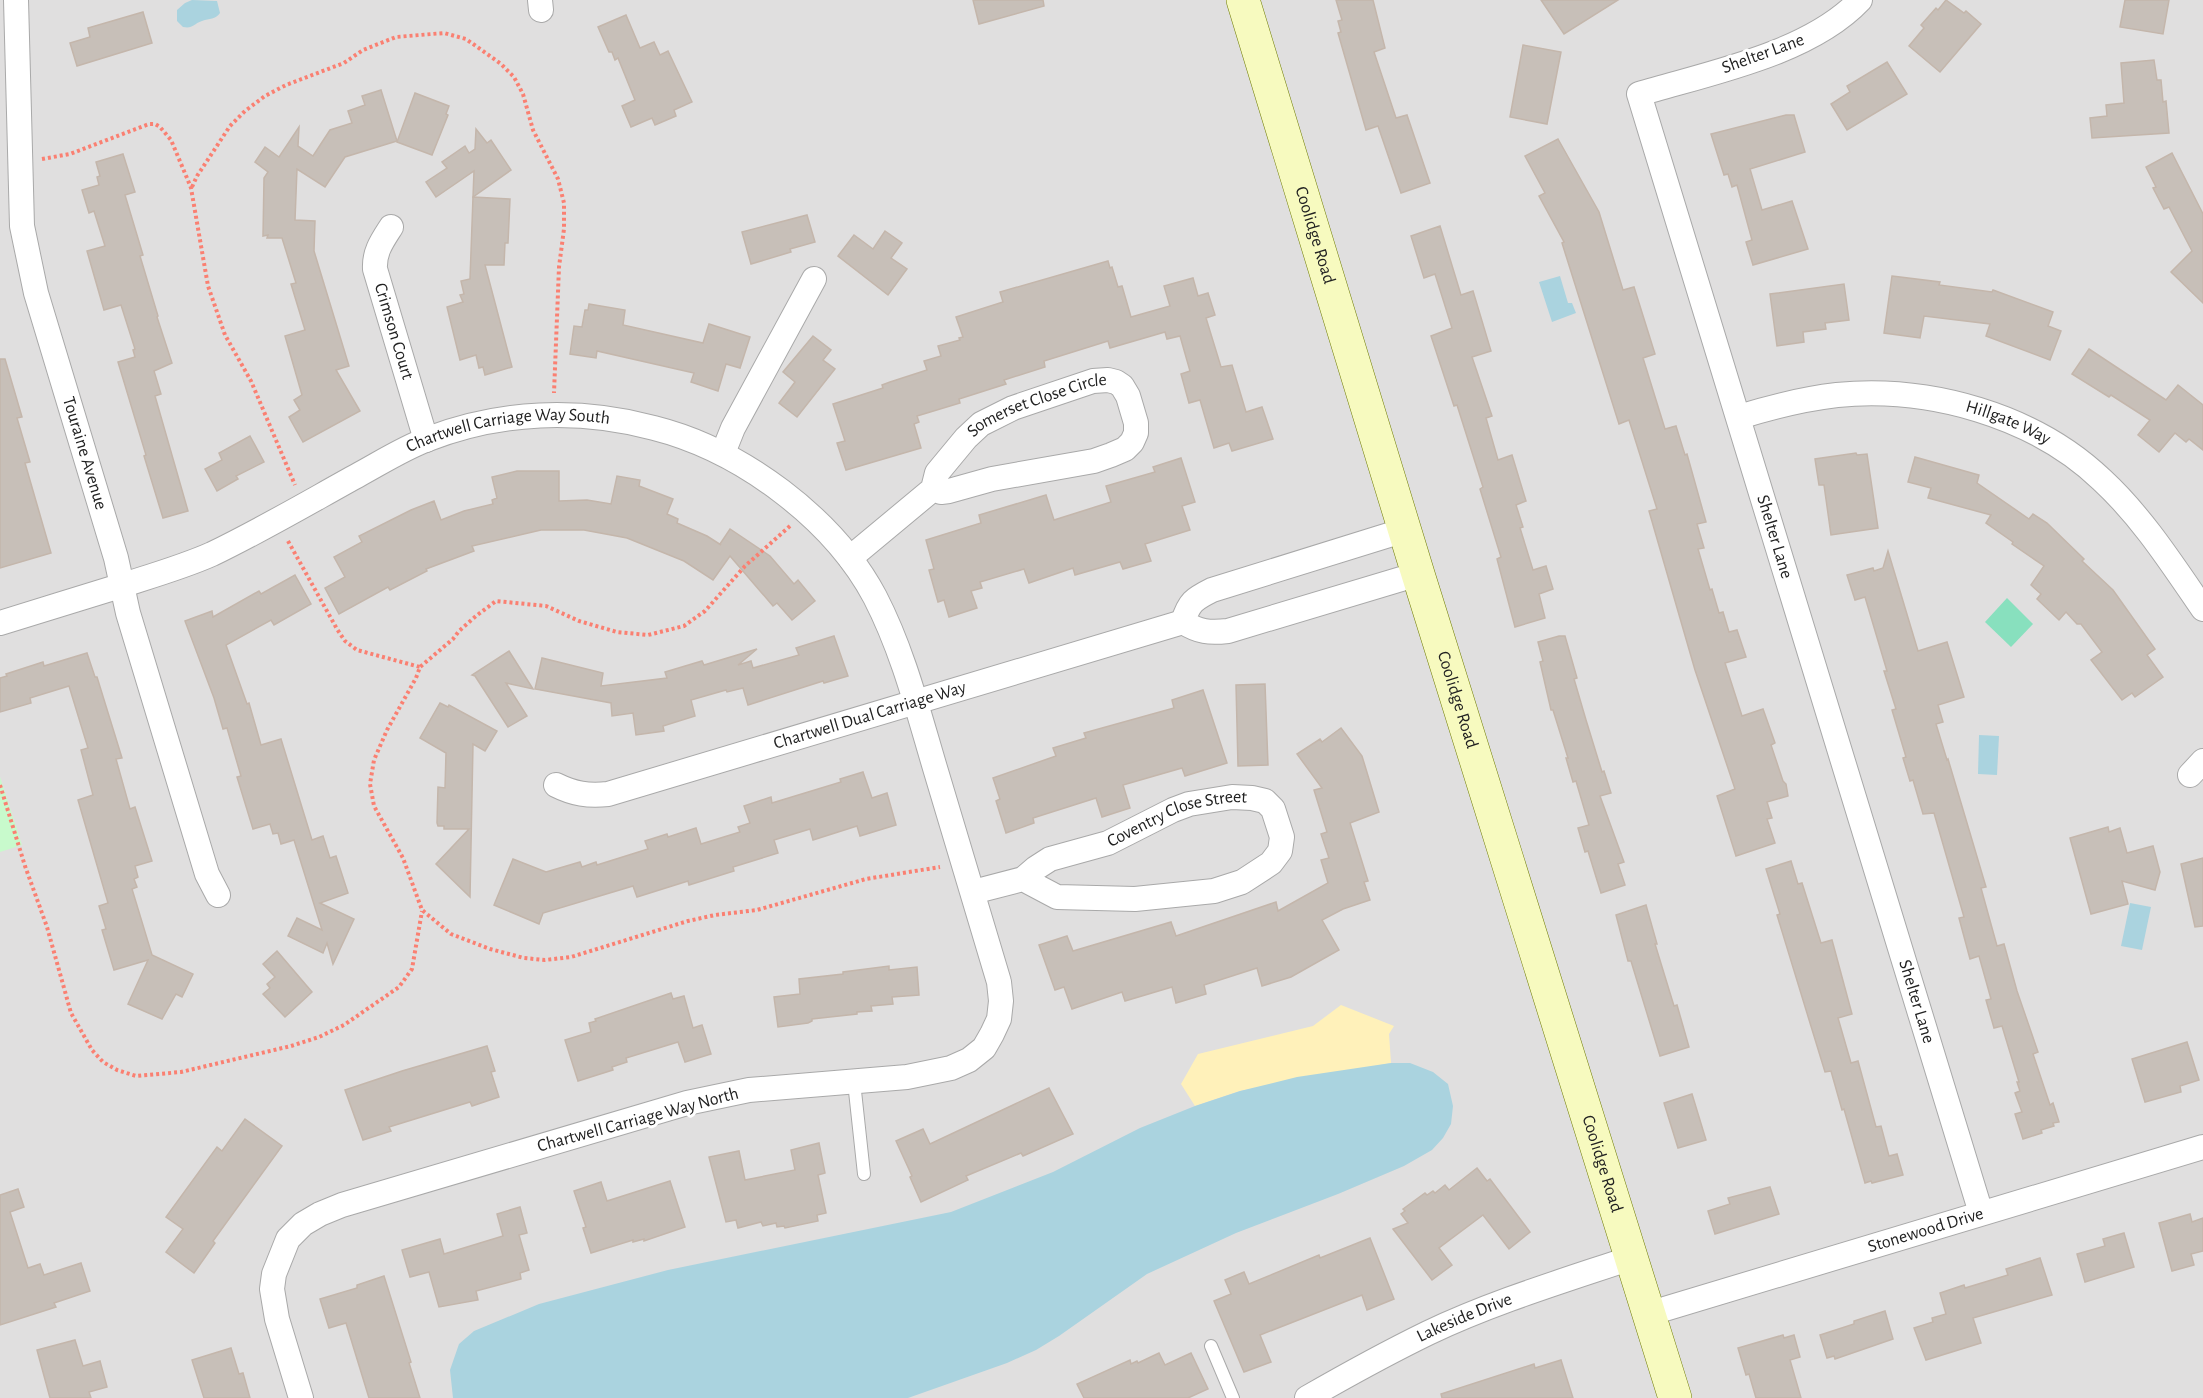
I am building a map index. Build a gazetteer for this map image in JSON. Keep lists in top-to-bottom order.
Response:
{
  "streets": {
    "street": [
      "Shelter Lane",
      "Coolidge Road",
      "Crimson Court",
      "Somerset Close Circle",
      "Hillgate Way",
      "Chartwell Carriage Way South",
      "Touraine Avenue",
      "Chartwell Dual Carriage Way",
      "Coventry Close Street",
      "Chartwell Carriage Way North",
      "Stonewood Drive",
      "Lakeside Drive"
    ]
  },
  "crossings": [
    ["Shelter Lane", "Hillgate Way"],
    ["Shelter Lane", "Stonewood Drive"],
    ["Coolidge Road", "Stonewood Drive"],
    ["Coolidge Road", "Lakeside Drive"],
    ["Crimson Court", "Chartwell Carriage Way South"],
    ["Somerset Close Circle", "Chartwell Carriage Way South"],
    ["Chartwell Carriage Way South", "Touraine Avenue"],
    ["Chartwell Carriage Way South", "Chartwell Dual Carriage Way"],
    ["Chartwell Carriage Way South", "Chartwell Carriage Way North"],
    ["Chartwell Dual Carriage Way", "Chartwell Carriage Way North"],
    ["Coventry Close Street", "Chartwell Carriage Way North"]
  ]
}
